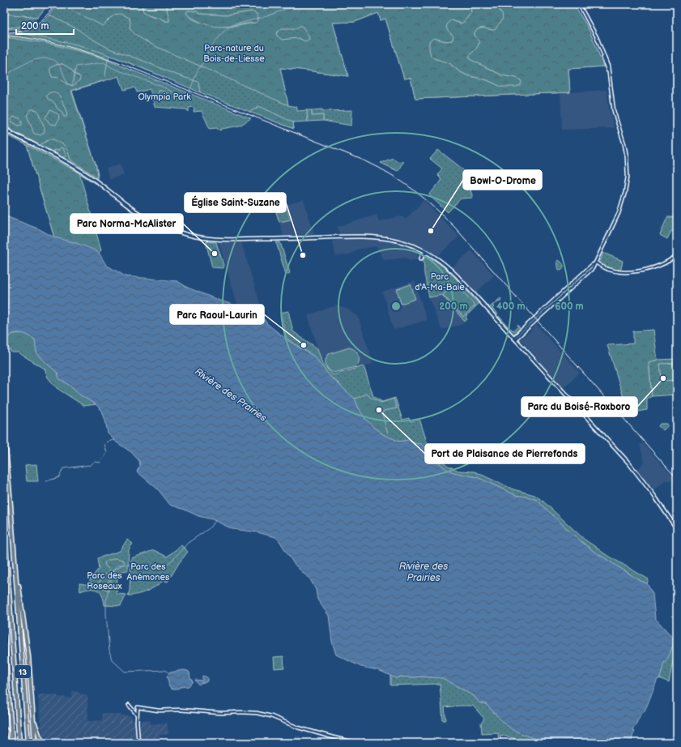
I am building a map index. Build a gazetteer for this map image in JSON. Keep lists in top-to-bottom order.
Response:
{
  "streets": {
    "highway": ["13"]
  },
  "water": ["Rivière des Prairies"],
  "parks": [
    "Parc-nature du Bois-de-Liesse",
    "Olympia Park",
    "Parc d'A-Ma-Baie",
    "Parc des Anémones",
    "Parc des Roseaux"
  ],
  "places": [
    "Bowl-O-Drome",
    "Parc Norma-McAlister",
    "Église Saint-Suzane",
    "Parc Raoul-Laurin",
    "Parc du Boisé-Roxboro",
    "Port de Plaisance de Pierrefonds"
  ],
  "scale_bar": "200 m",
  "rings": ["200 m", "400 m", "600 m"]
}
